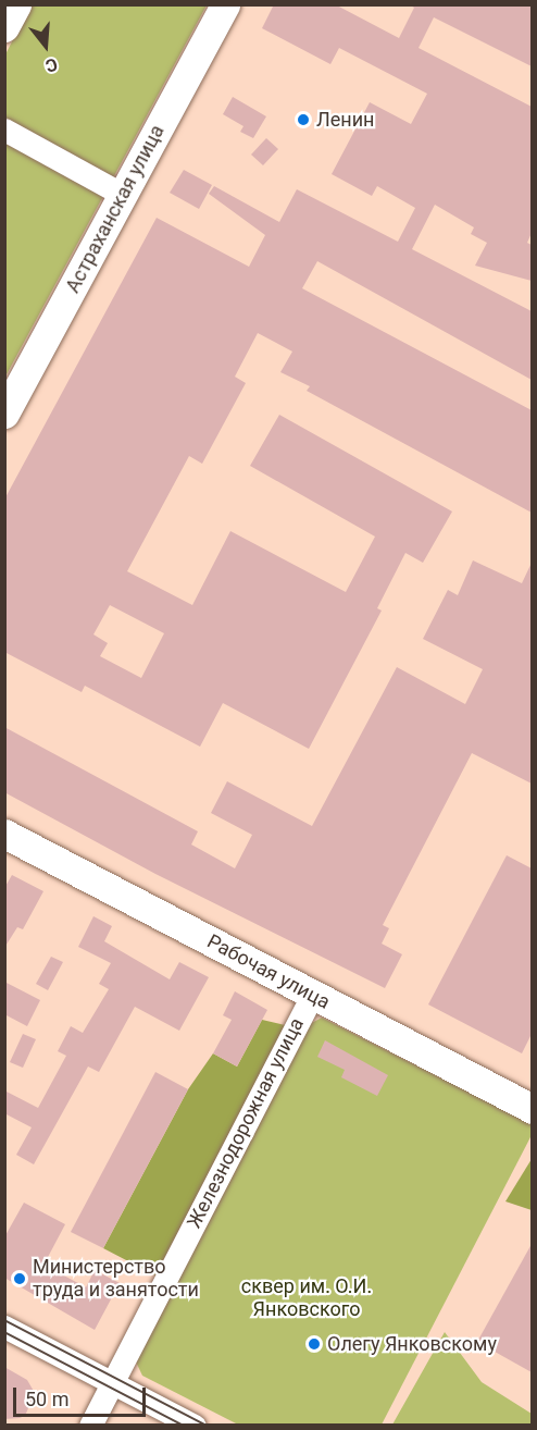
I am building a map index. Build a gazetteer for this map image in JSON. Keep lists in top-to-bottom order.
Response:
{
  "streets": {
    "main road": ["Астраханская улица", "Рабочая улица"],
    "street": ["Железнодорожная улица"]
  },
  "crossings": [
    ["Рабочая улица", "Железнодорожная улица"]
  ],
  "parks": ["сквер им. О.И. Янковского"],
  "places": ["Ленин", "Министерство труда и занятости", "Олегу Янковскому"],
  "scale_bar": "50 m",
  "north": "bottom"
}
